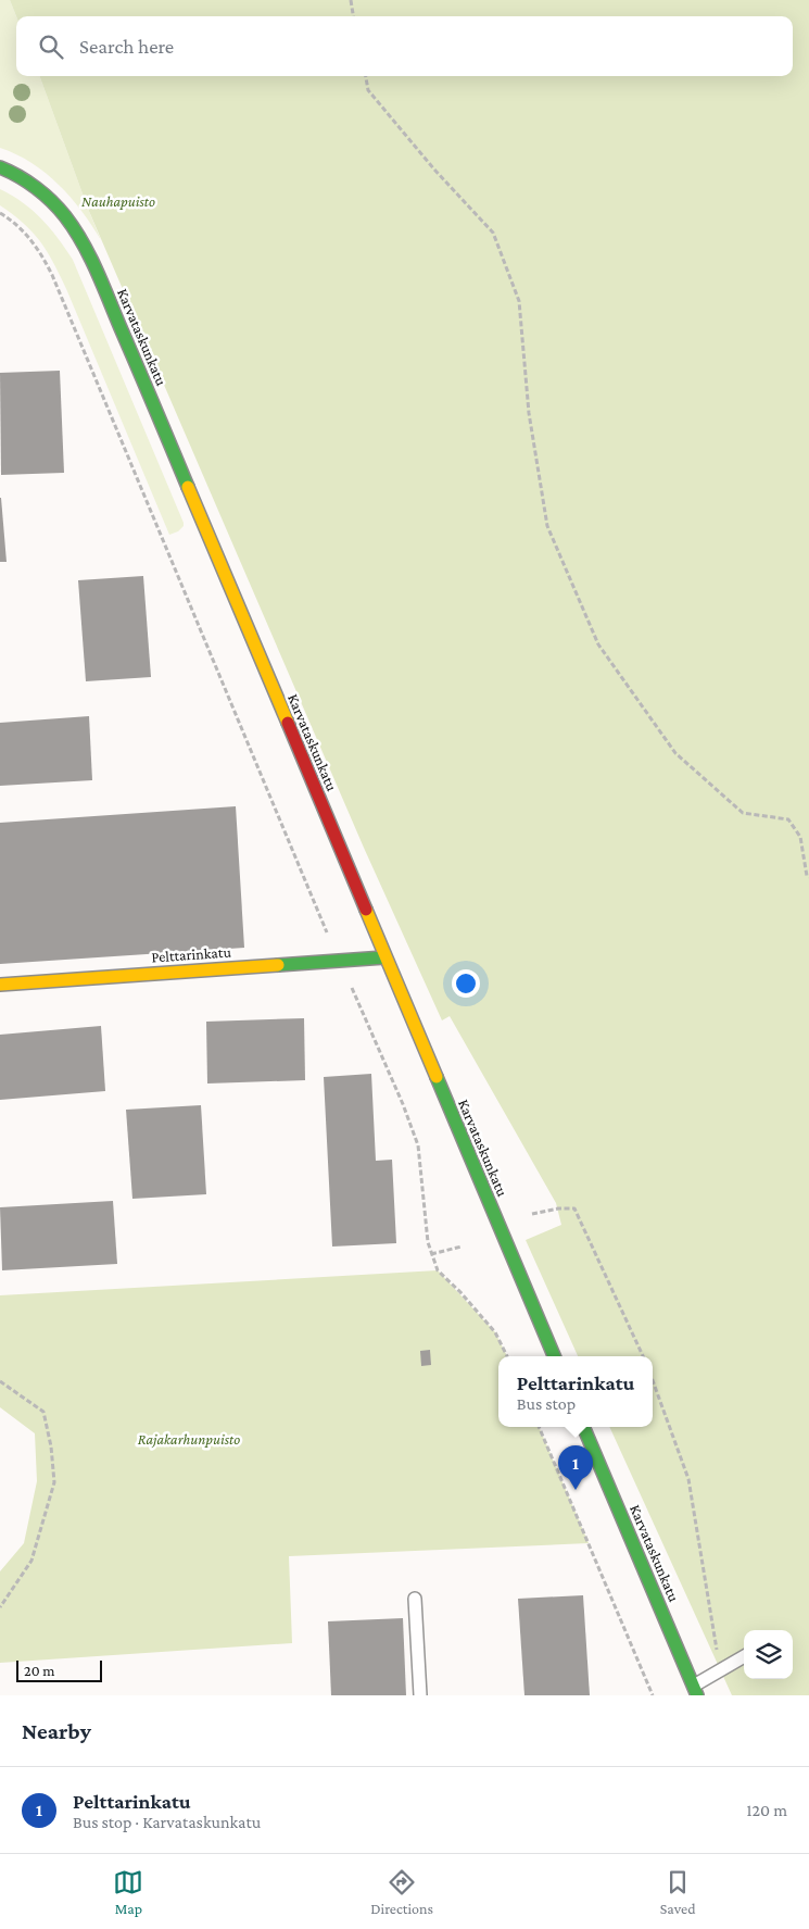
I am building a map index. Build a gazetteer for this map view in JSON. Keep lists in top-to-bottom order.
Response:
{
  "streets": {
    "street": ["Karvataskunkatu", "Pelttarinkatu"]
  },
  "crossings": [
    ["Karvataskunkatu", "Pelttarinkatu"]
  ],
  "parks": ["Nauhapuisto", "Rajakarhunpuisto"],
  "scale_bar": "20 m",
  "page": {
    "search": "Search here",
    "popup": ["Pelttarinkatu", "Bus stop"],
    "pins": "1",
    "scale": "20 m",
    "heading": "Nearby",
    "list": [
      {
        "mark": "1",
        "name": "Pelttarinkatu",
        "note": "Bus stop · Karvataskunkatu",
        "value": "120 m"
      }
    ],
    "nav": ["Map", "Directions", "Saved"]
  }
}
